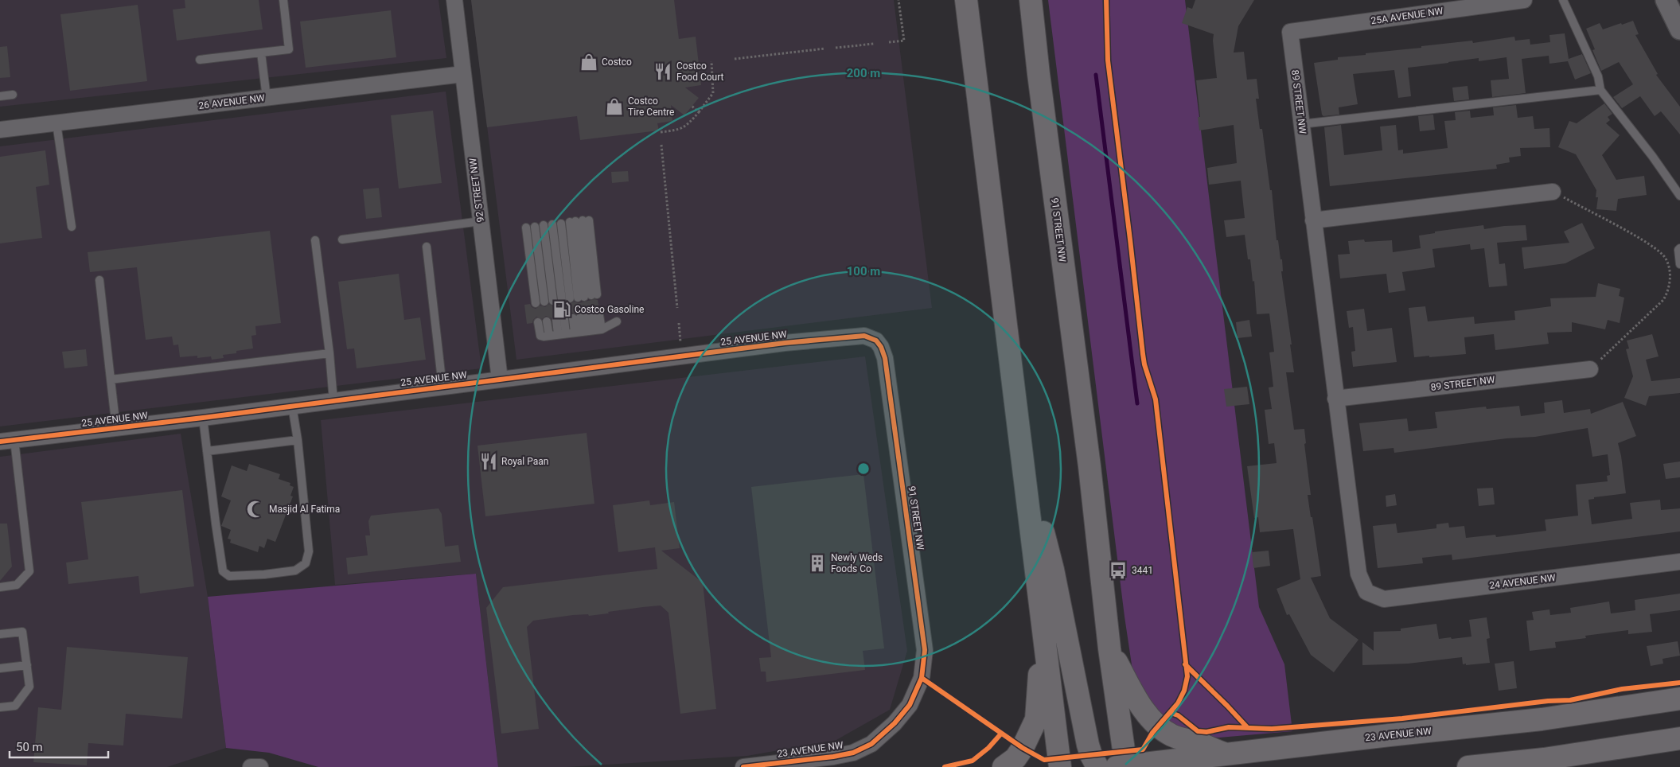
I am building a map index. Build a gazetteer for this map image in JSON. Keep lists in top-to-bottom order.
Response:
{
  "streets": {
    "main road": ["91 STREET NW", "23 AVENUE NW"],
    "street": [
      "25A AVENUE NW",
      "26 AVENUE NW",
      "89 STREET NW",
      "92 STREET NW",
      "25 AVENUE NW",
      "24 AVENUE NW"
    ]
  },
  "crossings": [
    ["25A AVENUE NW", "89 STREET NW"],
    ["26 AVENUE NW", "92 STREET NW"],
    ["89 STREET NW", "24 AVENUE NW"],
    ["92 STREET NW", "25 AVENUE NW"],
    ["91 STREET NW", "25 AVENUE NW"],
    ["91 STREET NW", "23 AVENUE NW"]
  ],
  "places": {
    "shop": ["Costco", "Costco Tire Centre"],
    "restaurant": ["Costco Food Court", "Royal Paan"],
    "fuel station": ["Costco Gasoline"],
    "mosque": ["Masjid Al Fatima"],
    "building": ["Newly Weds Foods Co"],
    "bus stop": ["3441"]
  },
  "scale_bar": "50 m",
  "rings": ["200 m", "100 m"]
}
